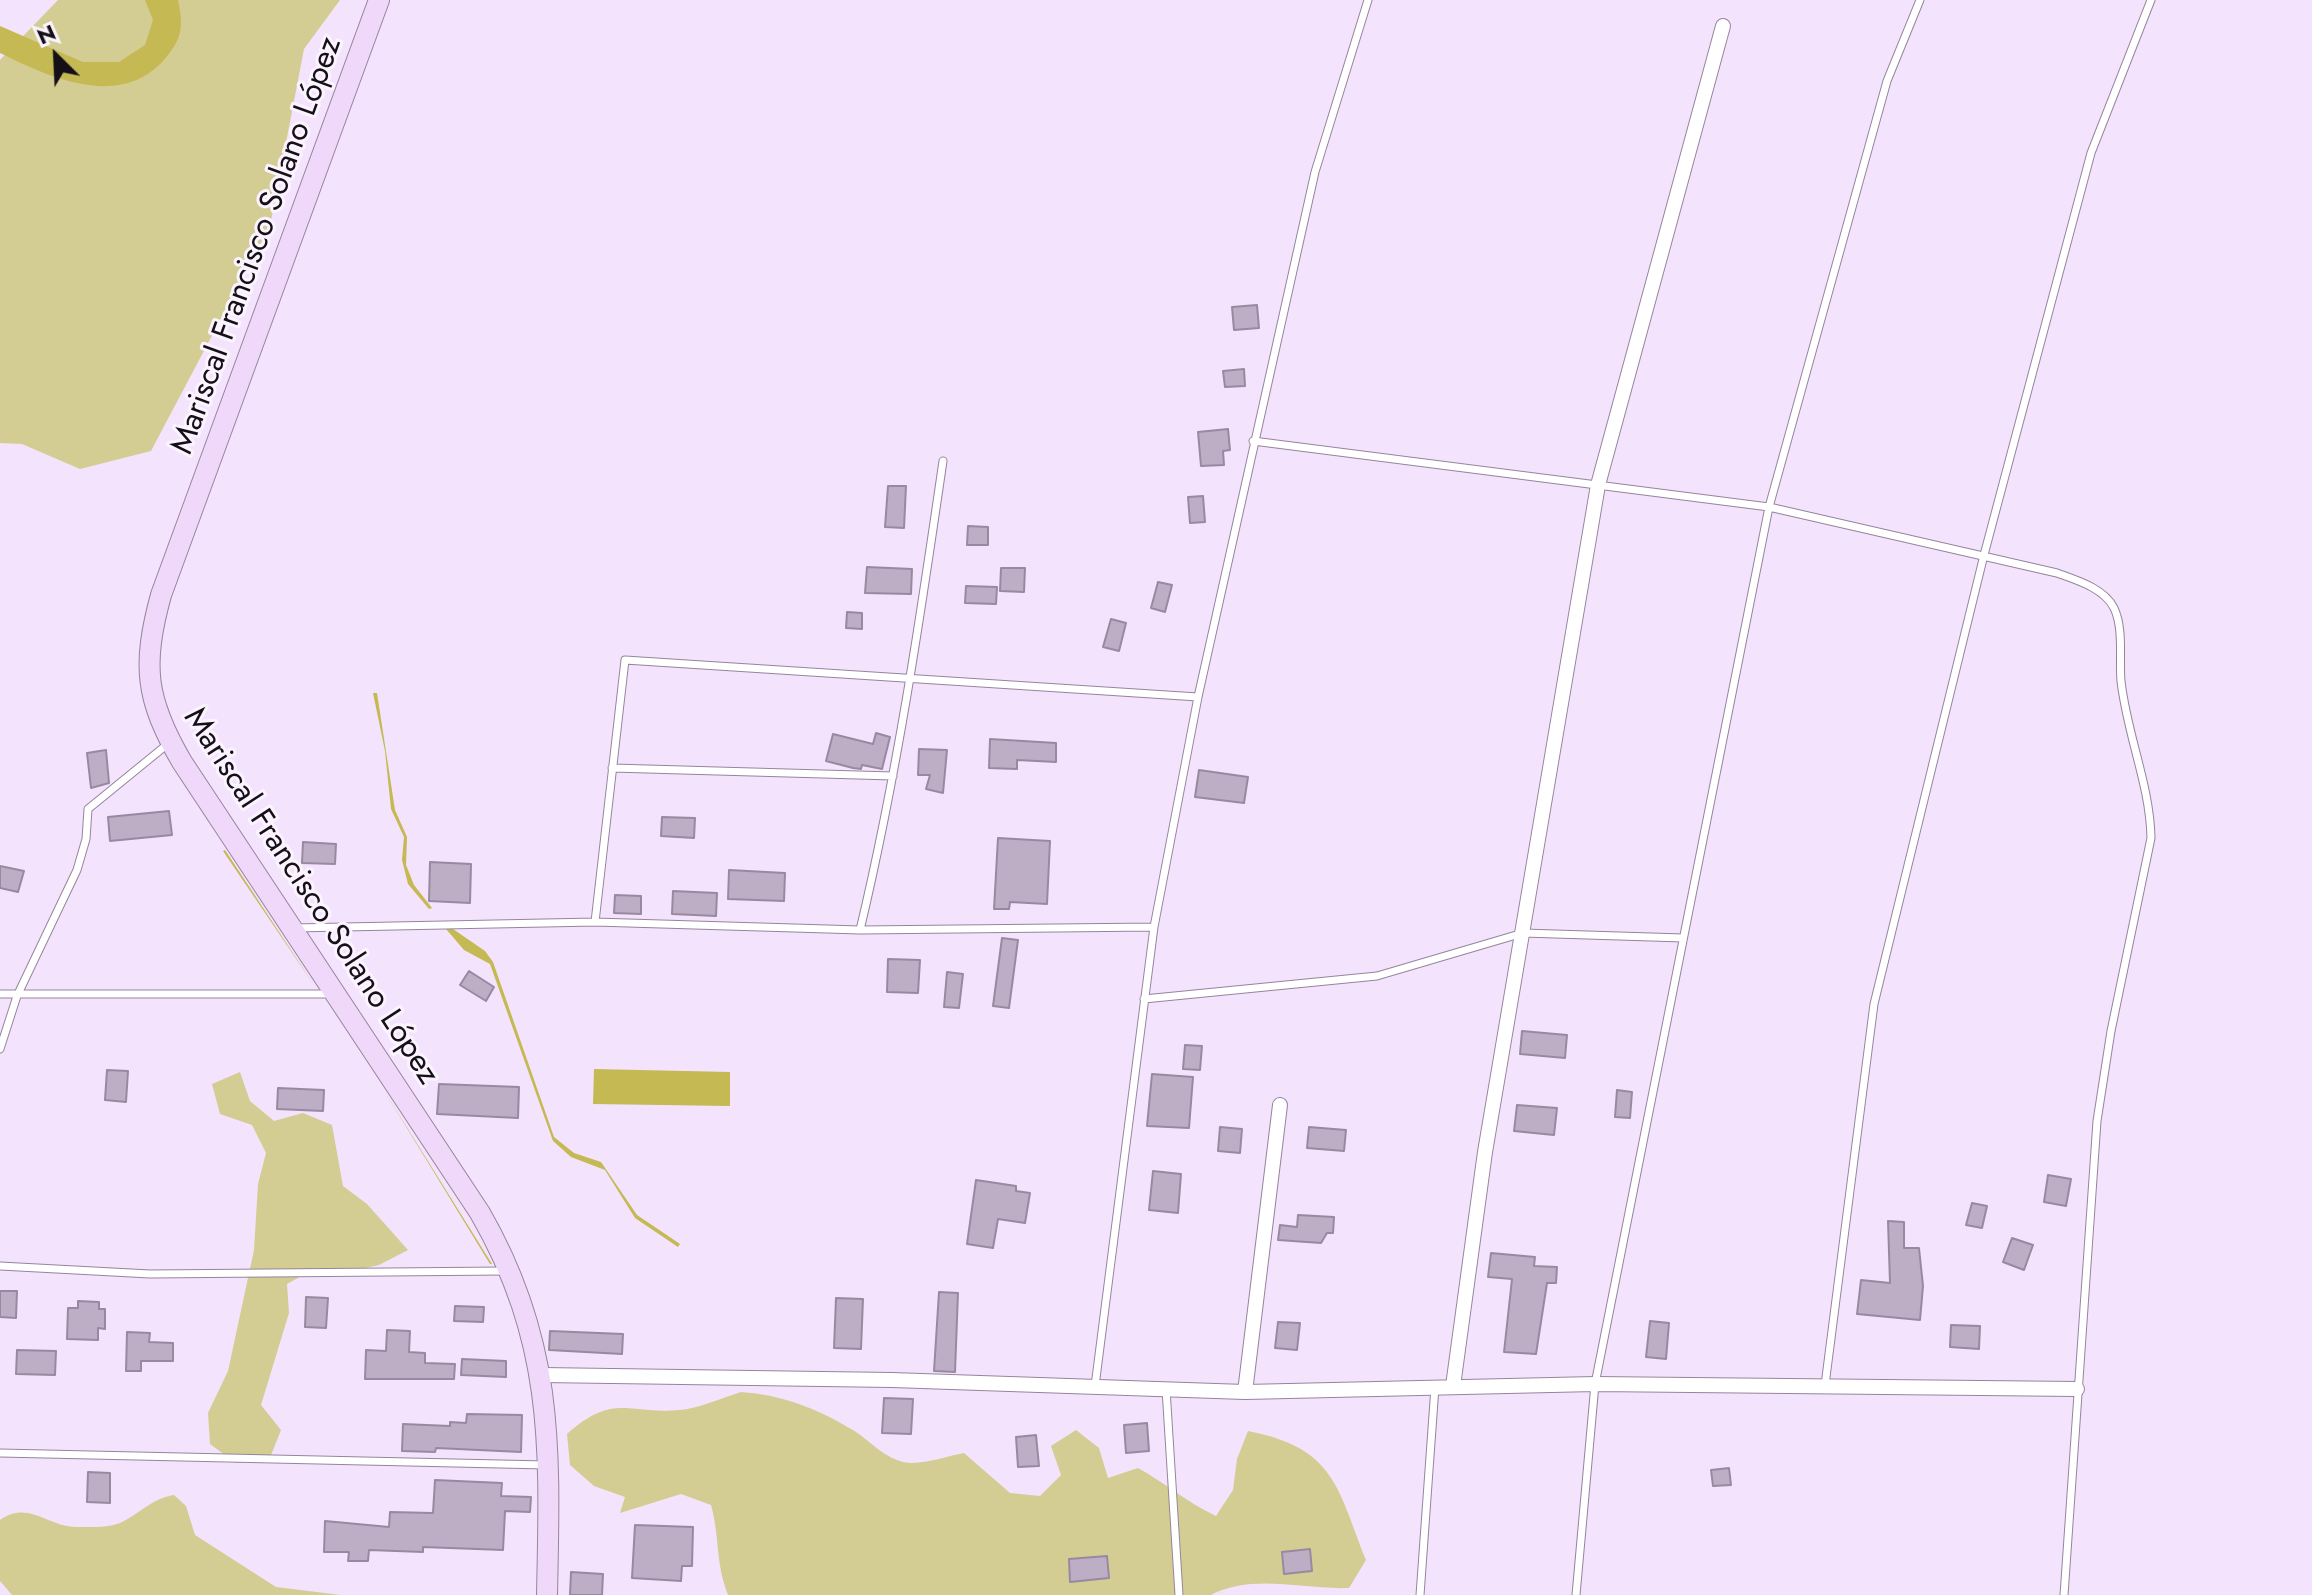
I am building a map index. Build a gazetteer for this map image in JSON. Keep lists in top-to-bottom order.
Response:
{
  "streets": {
    "main road": ["Mariscal Francisco Solano López"]
  },
  "north": "top left"
}
